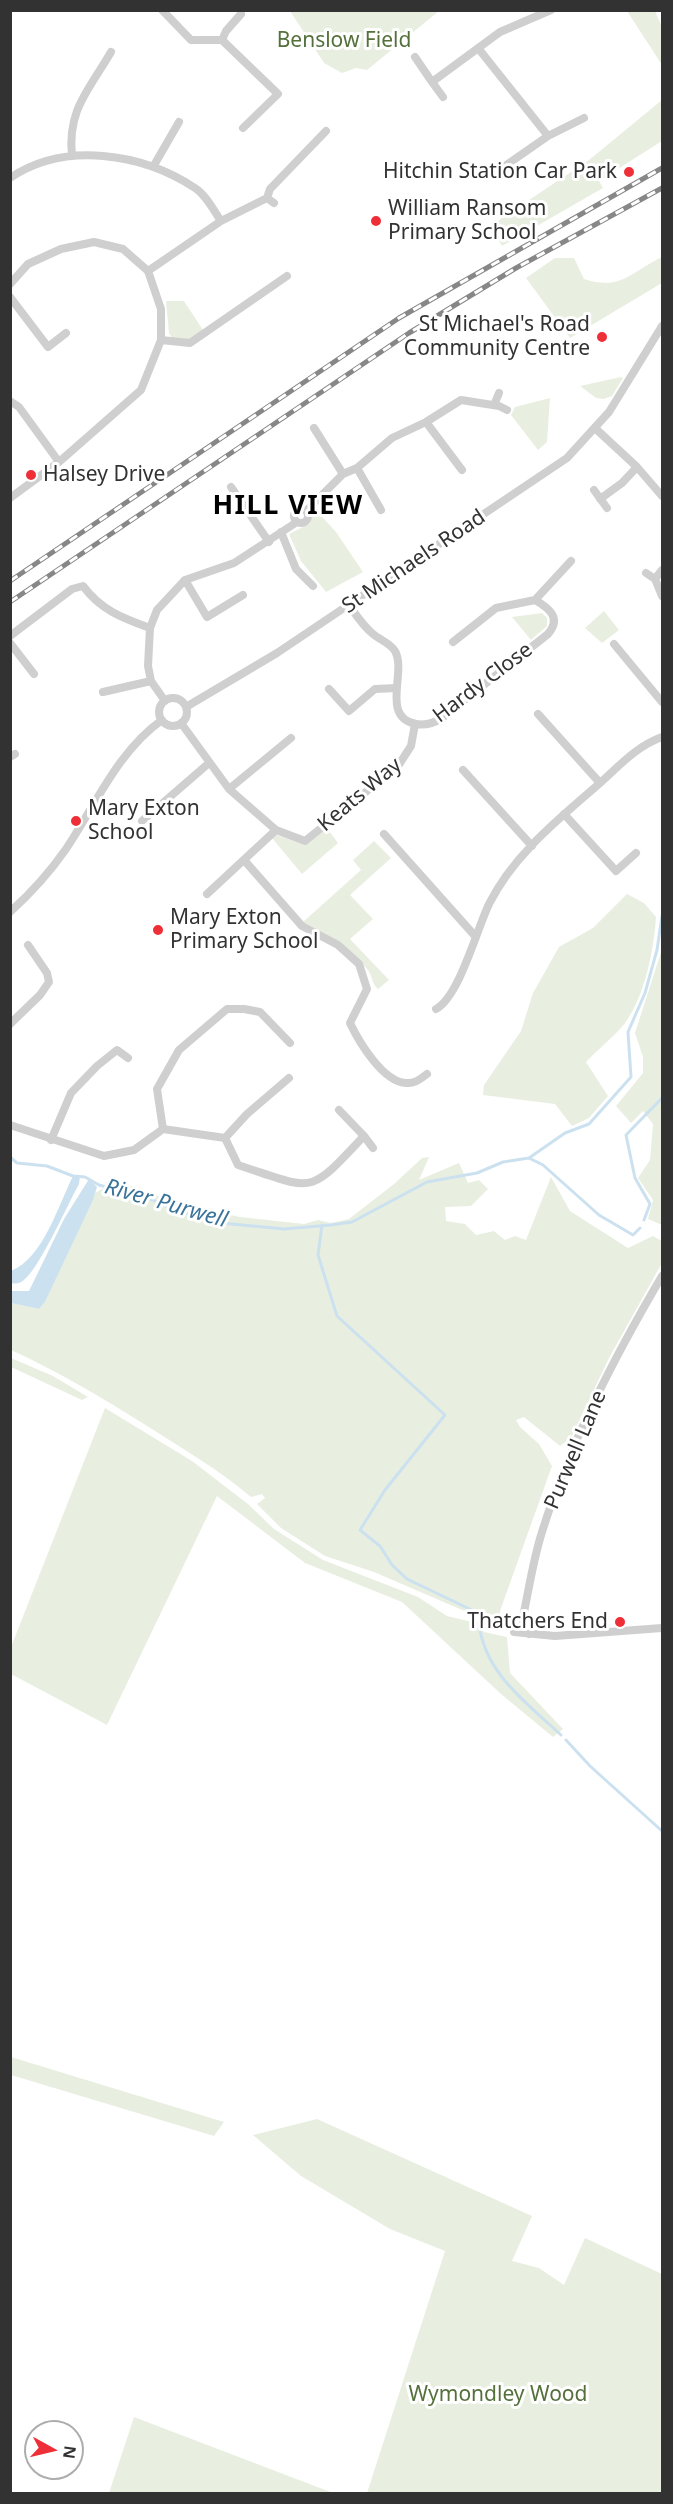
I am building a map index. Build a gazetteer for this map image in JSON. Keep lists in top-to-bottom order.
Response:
{
  "streets": {
    "street": [
      "St Michaels Road",
      "Hardy Close",
      "Keats Way",
      "Purwell Lane"
    ]
  },
  "crossings": [
    ["St Michaels Road", "Hardy Close"],
    ["St Michaels Road", "Keats Way"],
    ["Hardy Close", "Keats Way"]
  ],
  "districts": ["HILL VIEW"],
  "water": ["River Purwell"],
  "parks": ["Benslow Field", "Wymondley Wood"],
  "places": [
    "Hitchin Station Car Park",
    "William Ransom Primary School",
    "St Michael's Road Community Centre",
    "Halsey Drive",
    "Mary Exton School",
    "Mary Exton Primary School",
    "Thatchers End"
  ],
  "north": "right"
}
